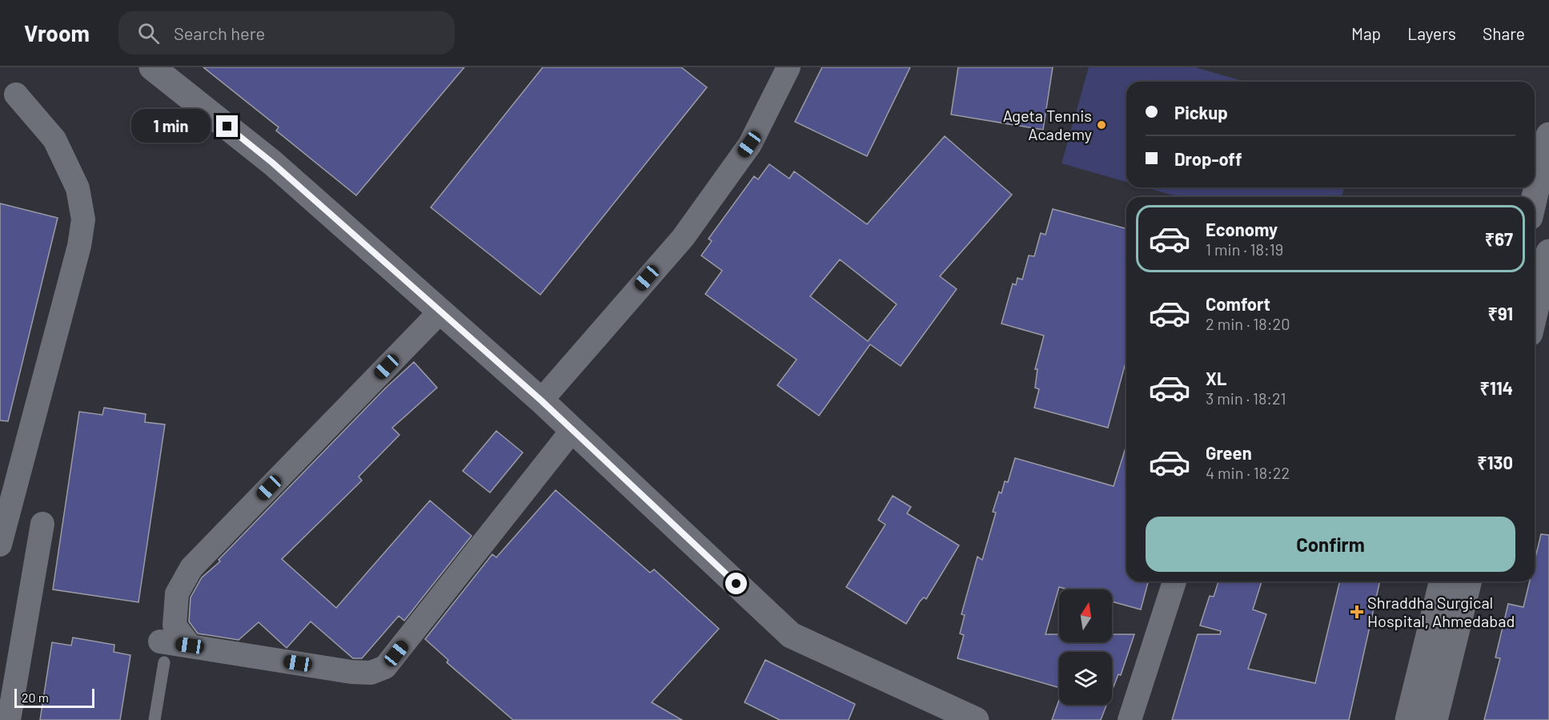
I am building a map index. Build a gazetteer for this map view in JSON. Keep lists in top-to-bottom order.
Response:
{
  "places": {
    "other": ["Ageta Tennis Academy"],
    "health": ["Shraddha Surgical Hospital, Ahmedabad"]
  },
  "scale_bar": "20 m",
  "north": "top",
  "page": {
    "header": "Vroom",
    "search": "Search here",
    "nav": ["Map", "Layers", "Share"],
    "banner": ["Pickup", "Drop-off"],
    "bubble": "1 min",
    "list": [
      {
        "name": "Economy",
        "note": "1 min · 18:19",
        "value": "₹67"
      },
      {
        "name": "Comfort",
        "note": "2 min · 18:20",
        "value": "₹91"
      },
      {
        "name": "XL",
        "note": "3 min · 18:21",
        "value": "₹114"
      },
      {
        "name": "Green",
        "note": "4 min · 18:22",
        "value": "₹130"
      }
    ],
    "buttons": "Confirm",
    "scale": "20 m"
  }
}
